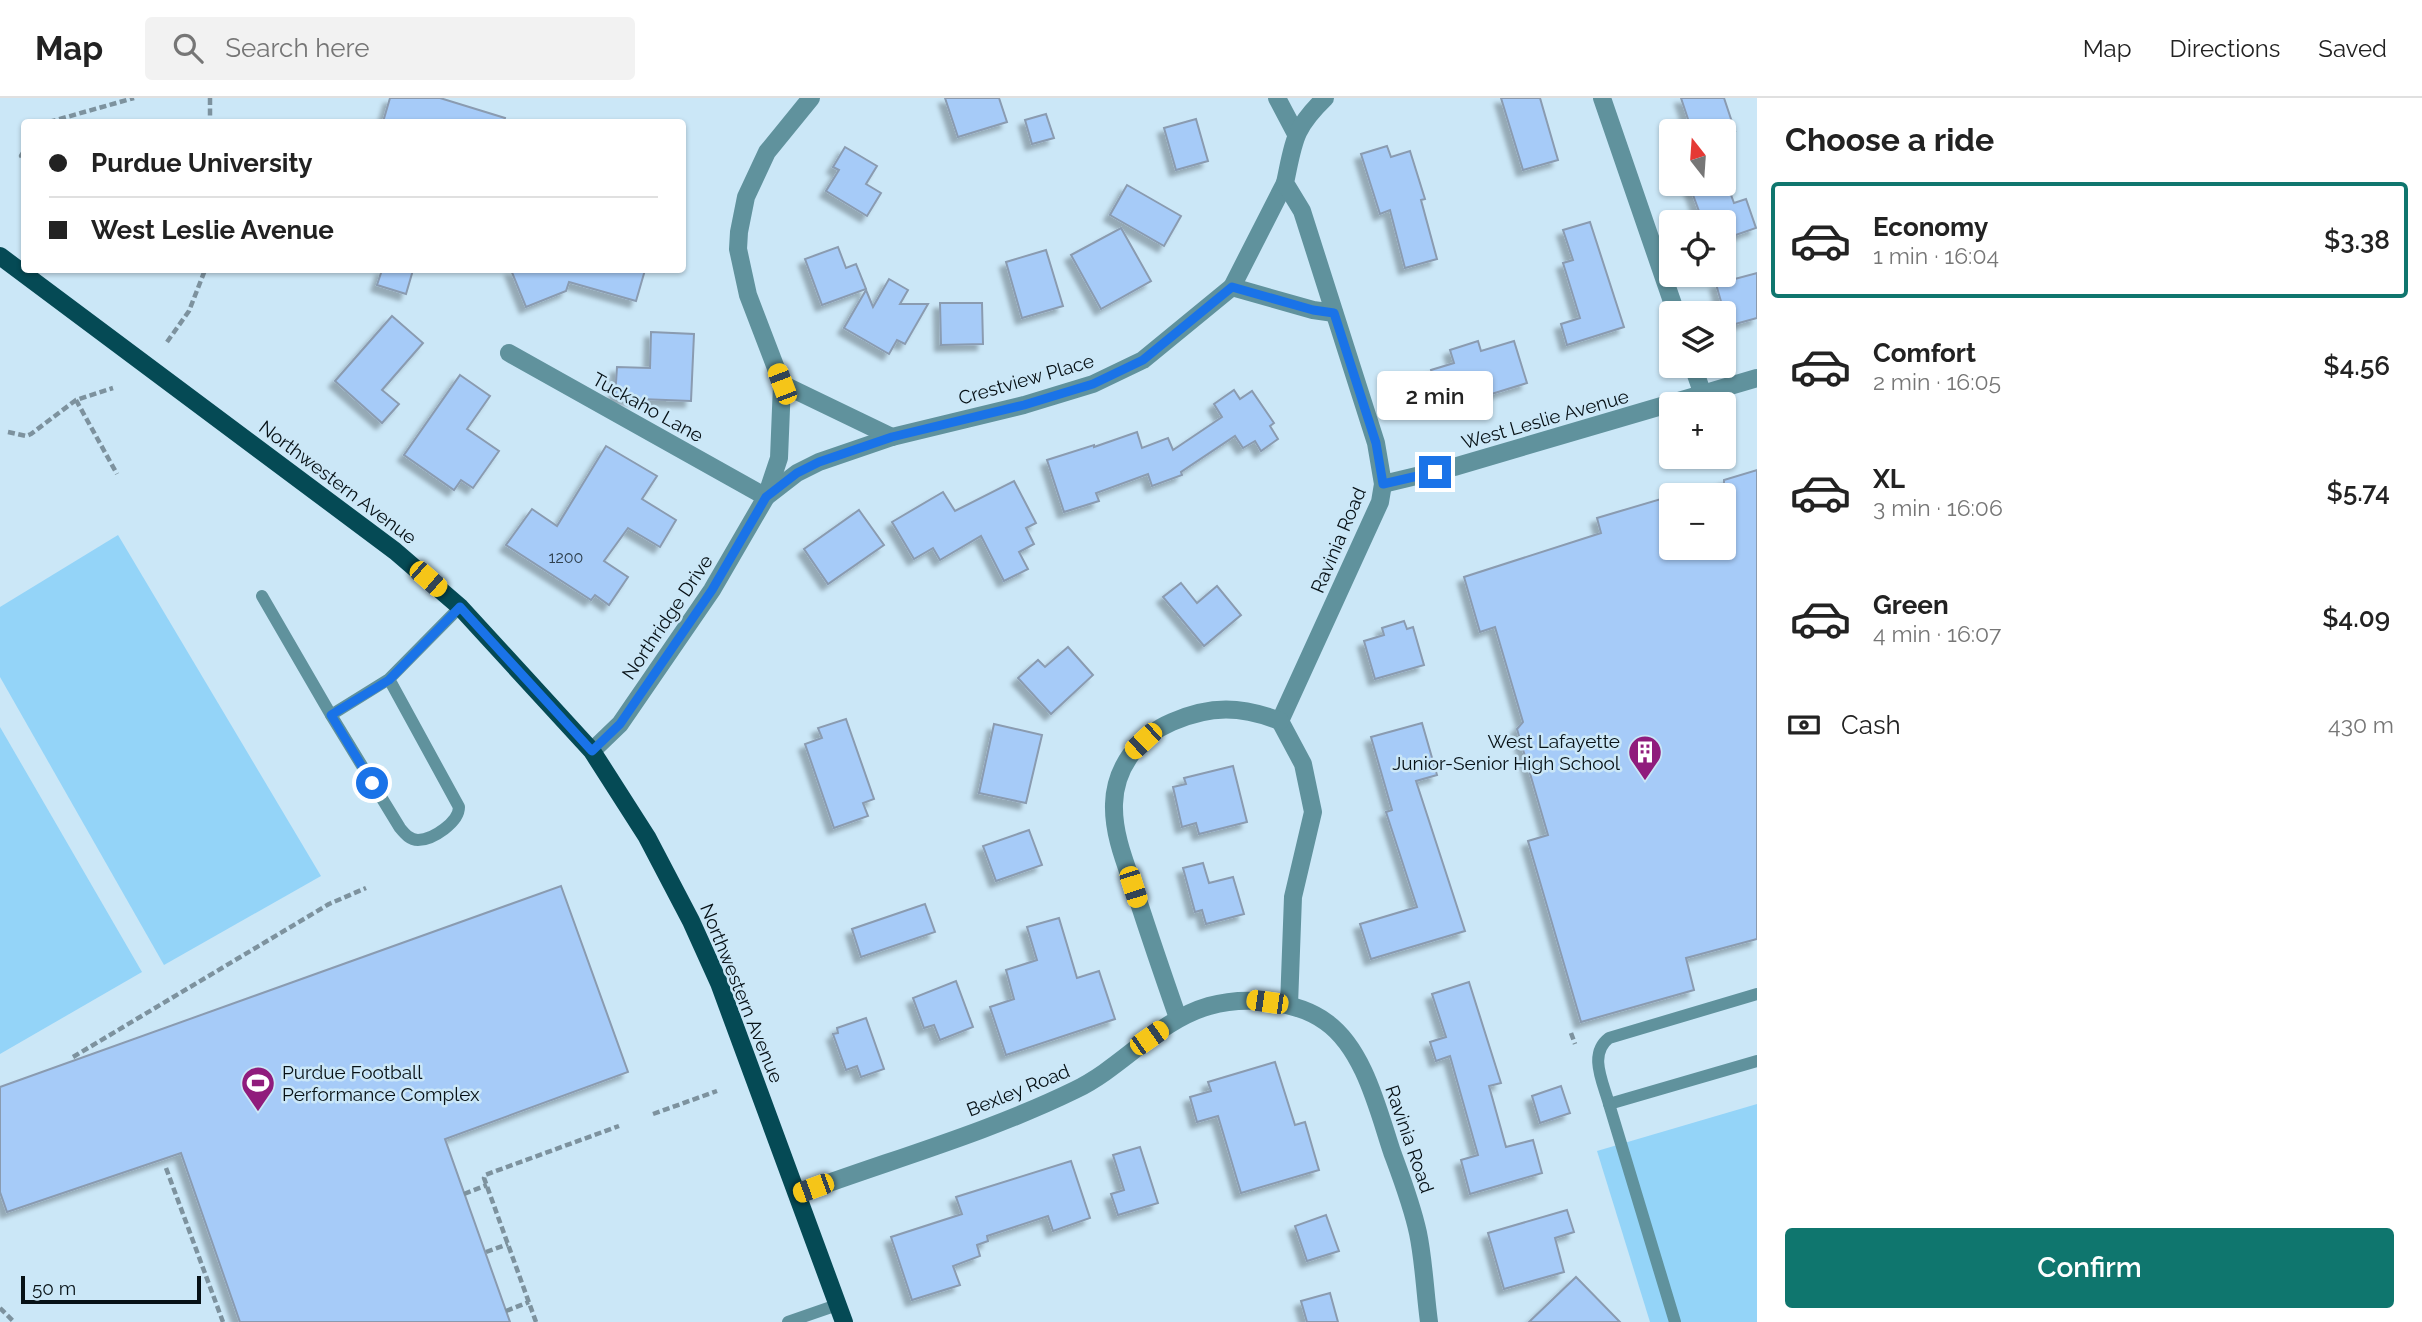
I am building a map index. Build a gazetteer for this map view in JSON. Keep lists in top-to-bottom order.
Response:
{
  "streets": {
    "main road": ["Northwestern Avenue"],
    "street": [
      "Crestview Place",
      "Tuckaho Lane",
      "West Leslie Avenue",
      "Ravinia Road",
      "Northridge Drive",
      "Bexley Road"
    ]
  },
  "crossings": [
    ["Crestview Place", "Ravinia Road"],
    ["Crestview Place", "Northridge Drive"],
    ["Tuckaho Lane", "Northridge Drive"],
    ["West Leslie Avenue", "Ravinia Road"],
    ["Northwestern Avenue", "Northridge Drive"],
    ["Northwestern Avenue", "Bexley Road"],
    ["Ravinia Road", "Bexley Road"]
  ],
  "places": {
    "building": ["West Lafayette Junior-Senior High School"],
    "sports": ["Purdue Football Performance Complex"]
  },
  "house_numbers": ["1200"],
  "scale_bar": "50 m",
  "north": "top",
  "page": {
    "header": "Map",
    "search": "Search here",
    "nav": ["Map", "Directions", "Saved"],
    "heading": "Choose a ride",
    "map_buttons": ["+", "−"],
    "banner": ["Purdue University", "West Leslie Avenue"],
    "list": [
      {
        "name": "Economy",
        "note": "1 min · 16:04",
        "value": "$3.38"
      },
      {
        "name": "Comfort",
        "note": "2 min · 16:05",
        "value": "$4.56"
      },
      {
        "name": "XL",
        "note": "3 min · 16:06",
        "value": "$5.74"
      },
      {
        "name": "Green",
        "note": "4 min · 16:07",
        "value": "$4.09"
      }
    ],
    "bubble": "2 min",
    "pay": ["Cash", "430 m"],
    "buttons": "Confirm",
    "scale": "50 m"
  }
}
